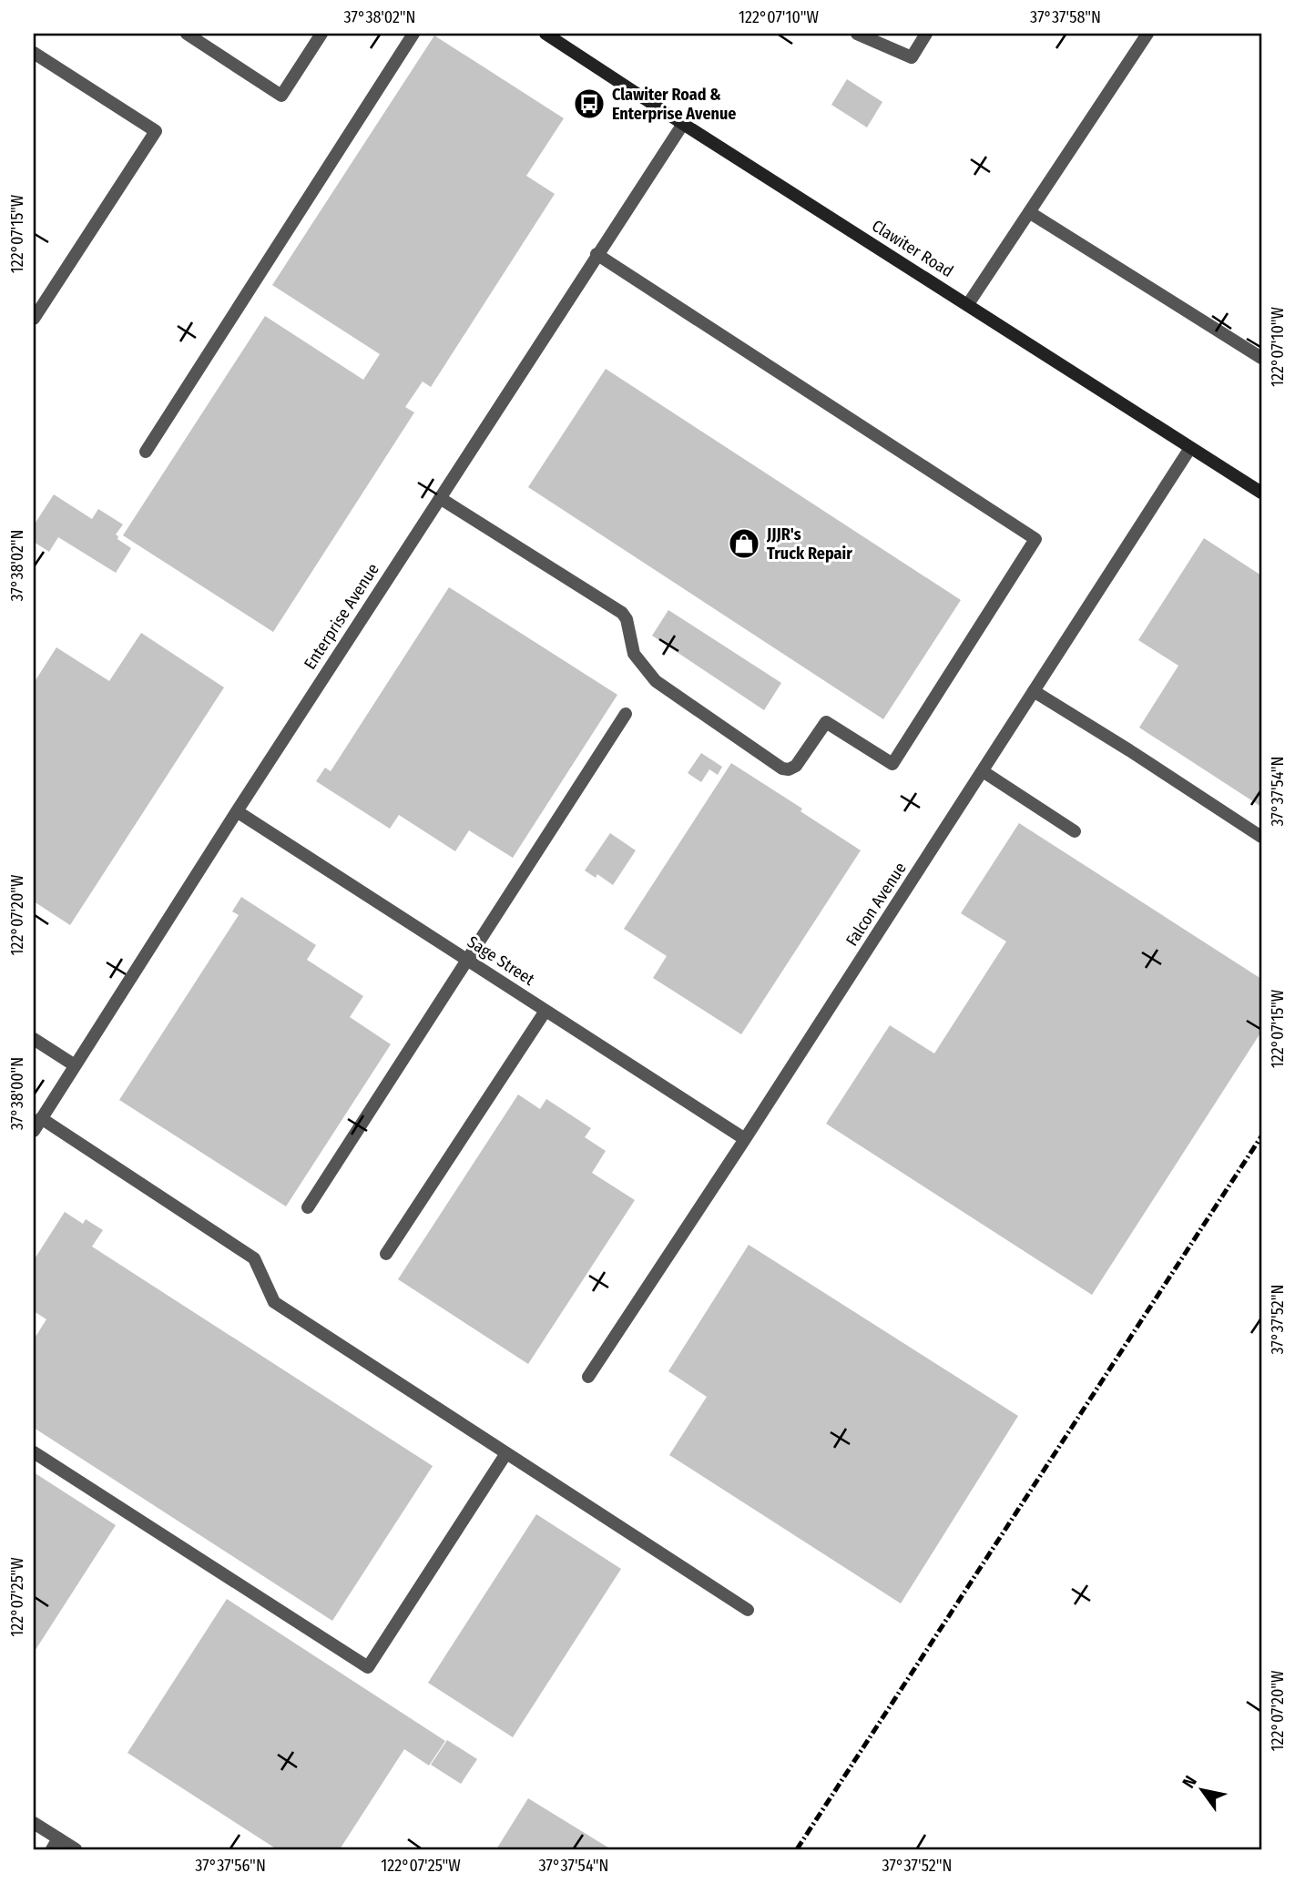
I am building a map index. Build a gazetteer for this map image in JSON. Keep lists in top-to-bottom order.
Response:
{
  "streets": {
    "street": [
      "Clawiter Road",
      "Enterprise Avenue",
      "Falcon Avenue",
      "Sage Street"
    ]
  },
  "crossings": [
    ["Clawiter Road", "Enterprise Avenue"],
    ["Clawiter Road", "Falcon Avenue"],
    ["Enterprise Avenue", "Sage Street"],
    ["Falcon Avenue", "Sage Street"]
  ],
  "places": {
    "bus stop": ["Clawiter Road & Enterprise Avenue"],
    "shop": ["JJJR's Truck Repair"]
  },
  "north": "top left",
  "coordinates": [
    "37°38'02\"N",
    "122°07'10\"W",
    "37°37'58\"N",
    "122°07'15\"W",
    "37°37'54\"N",
    "122°07'20\"W",
    "37°38'00\"N",
    "37°37'52\"N",
    "122°07'25\"W",
    "37°37'56\"N"
  ]
}
